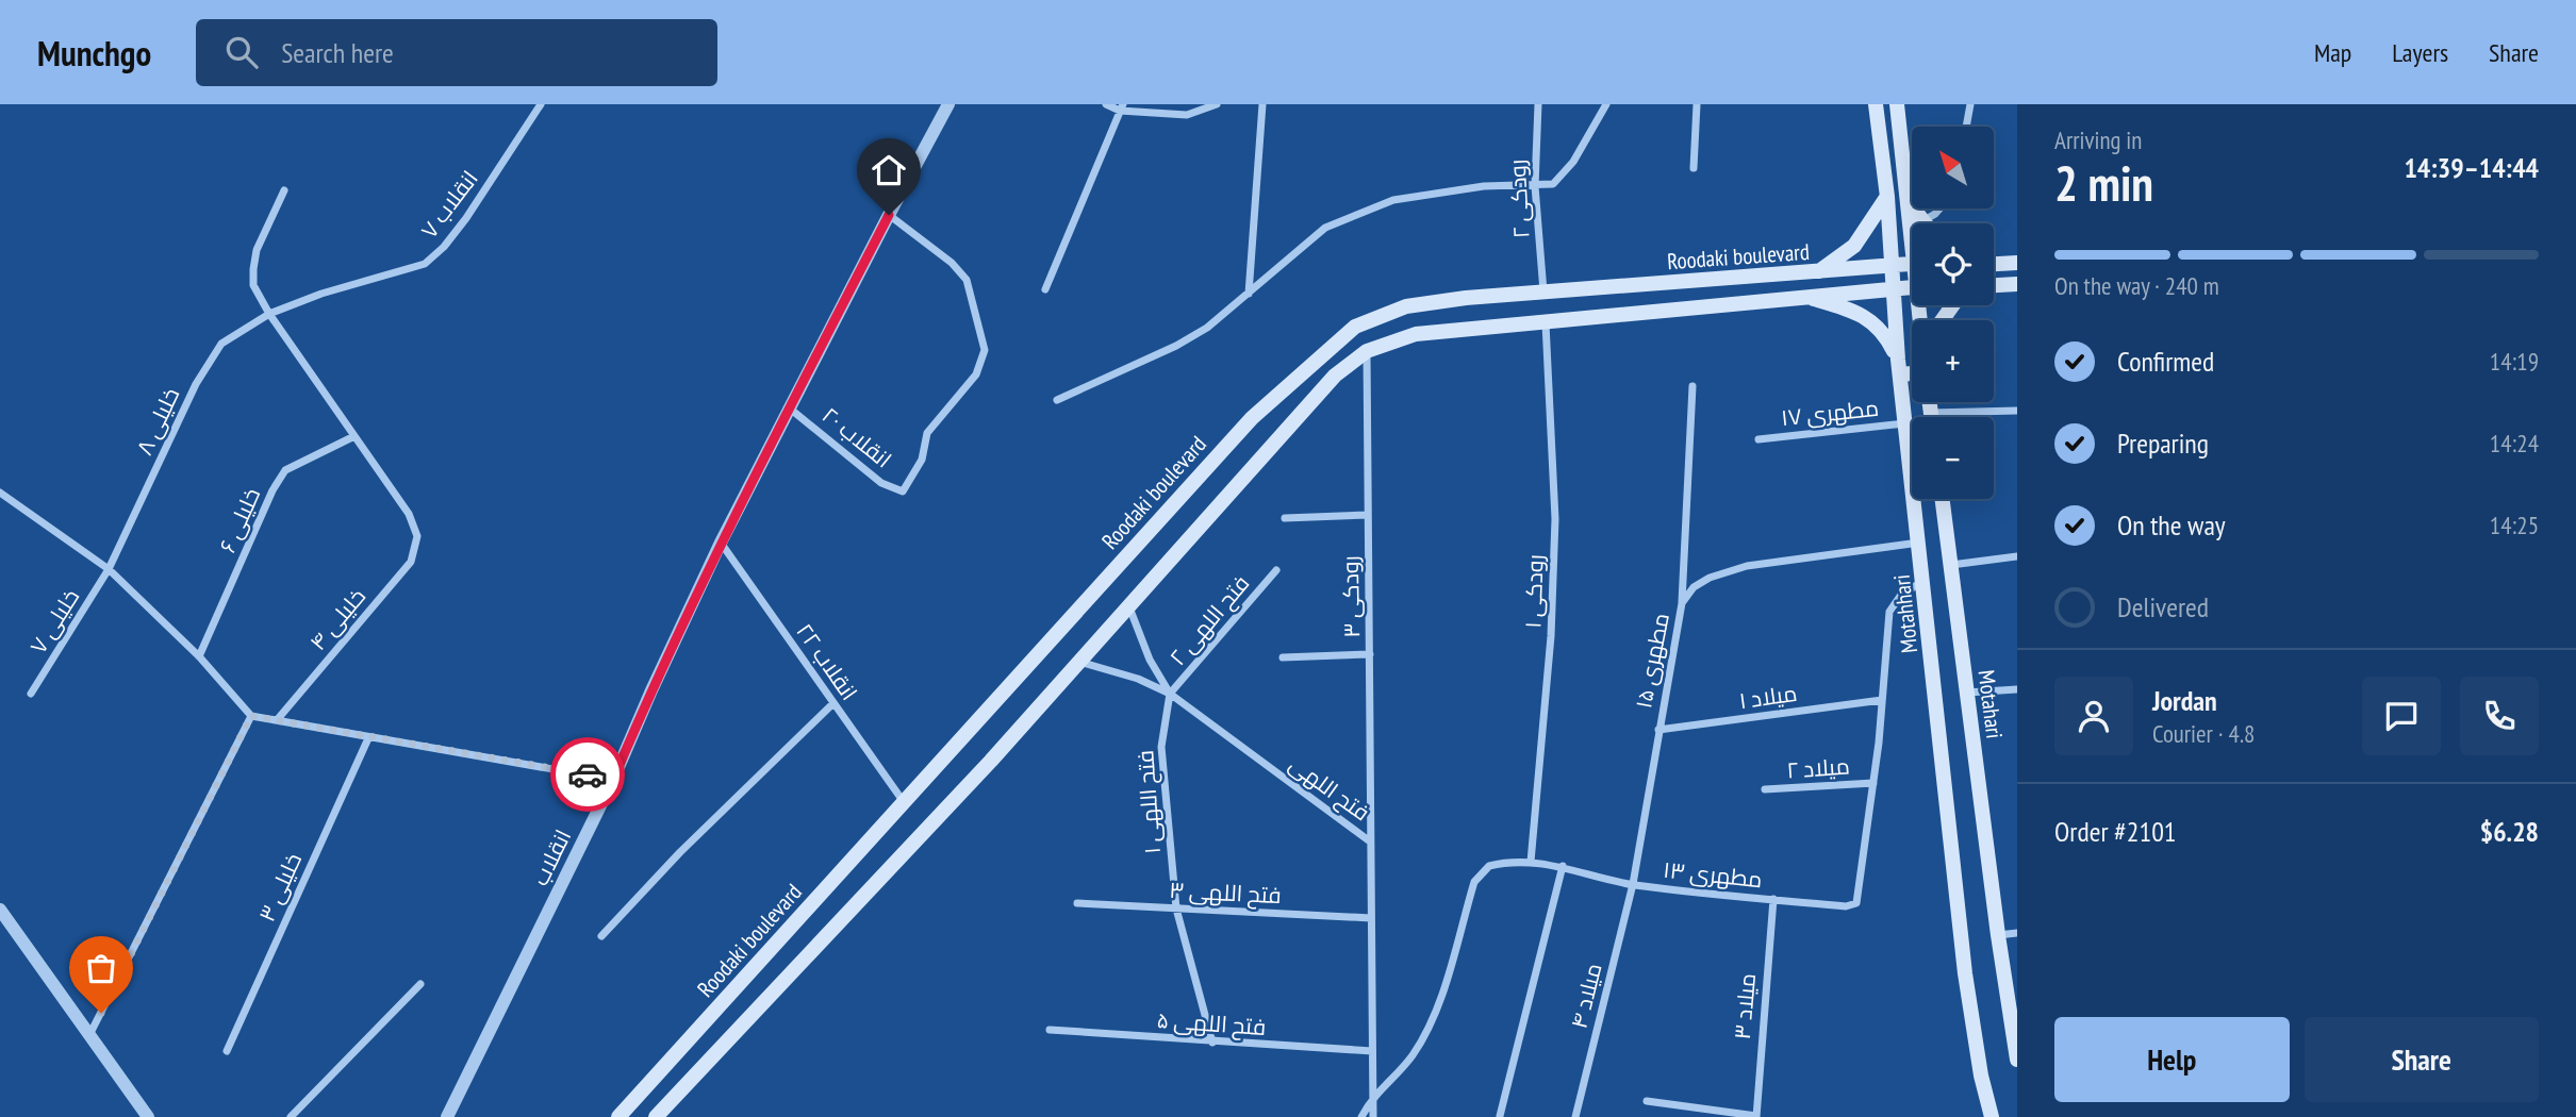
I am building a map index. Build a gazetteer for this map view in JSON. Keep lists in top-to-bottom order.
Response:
{
  "streets": {
    "main road": ["Roodaki boulevard", "Motahhari", "Motahari"],
    "street": [
      "رودکی ۲",
      "انقلاب ۷",
      "مطهری ۱۷",
      "خلیلی ۸",
      "انقلاب ۲۰",
      "خلیلی ۶",
      "رودکی ۱",
      "رودکی ۳",
      "خلیلی ۴",
      "فتح اللهی ۲",
      "خلیلی ۷",
      "مطهری ۱۵",
      "انقلاب ۲۲",
      "میلاد ۱",
      "میلاد ۲",
      "فتح اللهی",
      "فتح اللهی ۱",
      "انقلاب",
      "مطهری ۱۳",
      "خلیلی ۳",
      "فتح اللهی ۳",
      "میلاد ۴",
      "میلاد ۳",
      "فتح اللهی ۵"
    ]
  },
  "crossings": [
    ["رودکی ۲", "Roodaki boulevard"],
    ["انقلاب ۷", "خلیلی ۸"],
    ["Roodaki boulevard", "رودکی ۱"],
    ["Roodaki boulevard", "رودکی ۳"],
    ["Roodaki boulevard", "Motahhari"],
    ["Roodaki boulevard", "انقلاب ۲۲"],
    ["مطهری ۱۷", "Motahhari"],
    ["خلیلی ۸", "خلیلی ۷"],
    ["انقلاب ۲۰", "انقلاب"],
    ["خلیلی ۶", "خلیلی ۴"],
    ["رودکی ۱", "مطهری ۱۳"],
    ["رودکی ۳", "فتح اللهی"],
    ["Motahhari", "مطهری ۱۵"],
    ["Motahhari", "مطهری ۱۳"],
    ["فتح اللهی ۲", "فتح اللهی"],
    ["فتح اللهی ۲", "فتح اللهی ۱"],
    ["مطهری ۱۵", "میلاد ۱"],
    ["مطهری ۱۵", "مطهری ۱۳"],
    ["مطهری ۱۵", "میلاد ۴"],
    ["انقلاب ۲۲", "انقلاب"],
    ["میلاد ۱", "مطهری ۱۳"],
    ["میلاد ۲", "مطهری ۱۳"],
    ["فتح اللهی", "فتح اللهی ۱"],
    ["فتح اللهی", "مطهری ۱۳"],
    ["فتح اللهی", "فتح اللهی ۳"],
    ["فتح اللهی", "فتح اللهی ۵"],
    ["فتح اللهی ۱", "فتح اللهی ۳"],
    ["فتح اللهی ۱", "فتح اللهی ۵"],
    ["مطهری ۱۳", "میلاد ۴"],
    ["مطهری ۱۳", "میلاد ۳"]
  ],
  "north": "top left",
  "page": {
    "header": "Munchgo",
    "search": "Search here",
    "nav": ["Map", "Layers", "Share"],
    "heading": ["2 min", "Arriving in", "14:39–14:44"],
    "panel": [
      "Jordan",
      "Courier · 4.8",
      "Order #2101",
      "$6.28"
    ],
    "map_buttons": ["+", "−"],
    "bar": "On the way · 240 m",
    "list": [
      ["Confirmed", "14:19"],
      ["Preparing", "14:24"],
      ["On the way", "14:25"],
      "Delivered"
    ],
    "buttons": ["Help", "Share"]
  }
}
